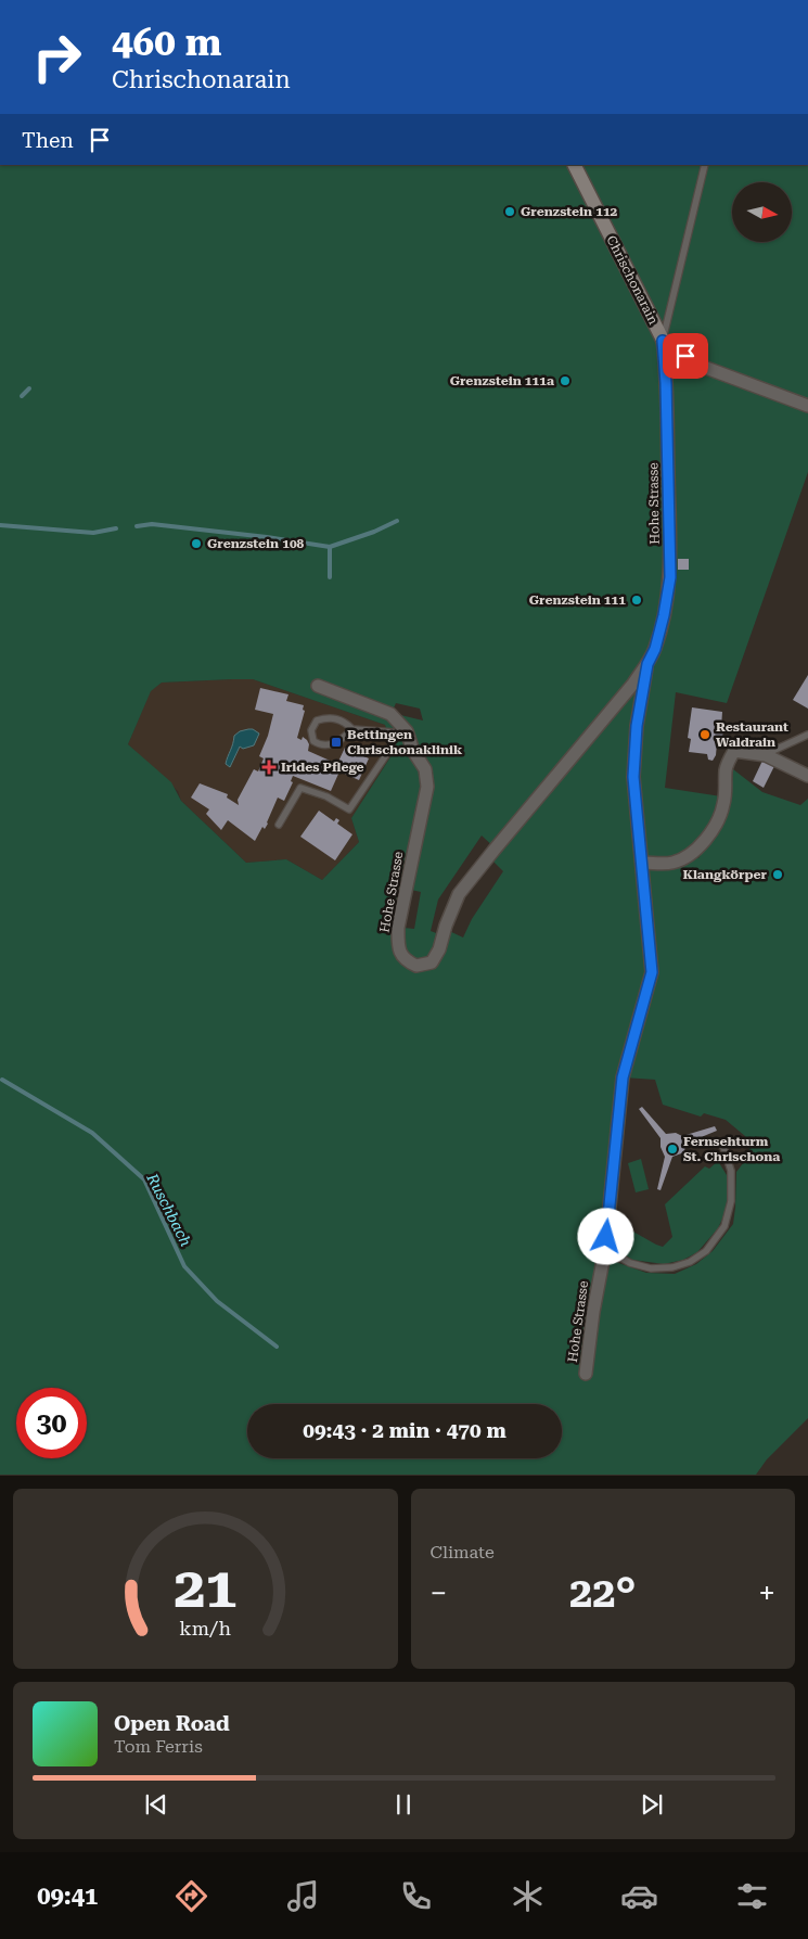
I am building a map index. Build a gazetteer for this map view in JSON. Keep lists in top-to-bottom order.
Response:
{
  "streets": {
    "street": ["Chrischonarain", "Hohe Strasse"]
  },
  "crossings": [
    ["Chrischonarain", "Hohe Strasse"]
  ],
  "water": ["Ruschbach"],
  "places": {
    "other": [
      "Grenzstein 112",
      "Grenzstein 111a",
      "Grenzstein 108",
      "Grenzstein 111",
      "Restaurant Waldrain",
      "Klangkörper",
      "Fernsehturm St. Chrischona"
    ],
    "transit": ["Bettingen Chrischonaklinik"],
    "health": ["Irides Pflege"]
  },
  "north": "right",
  "page": {
    "turn": ["460 m", "Chrischonarain"],
    "then": "Then",
    "limit": "30",
    "trip": "09:43 · 2 min · 470 m",
    "tile": "Climate",
    "heat": ["−", "22°", "+"],
    "song": ["Open Road", "Tom Ferris"],
    "tabs": "09:41",
    "gauge": ["21", "km/h"]
  }
}
